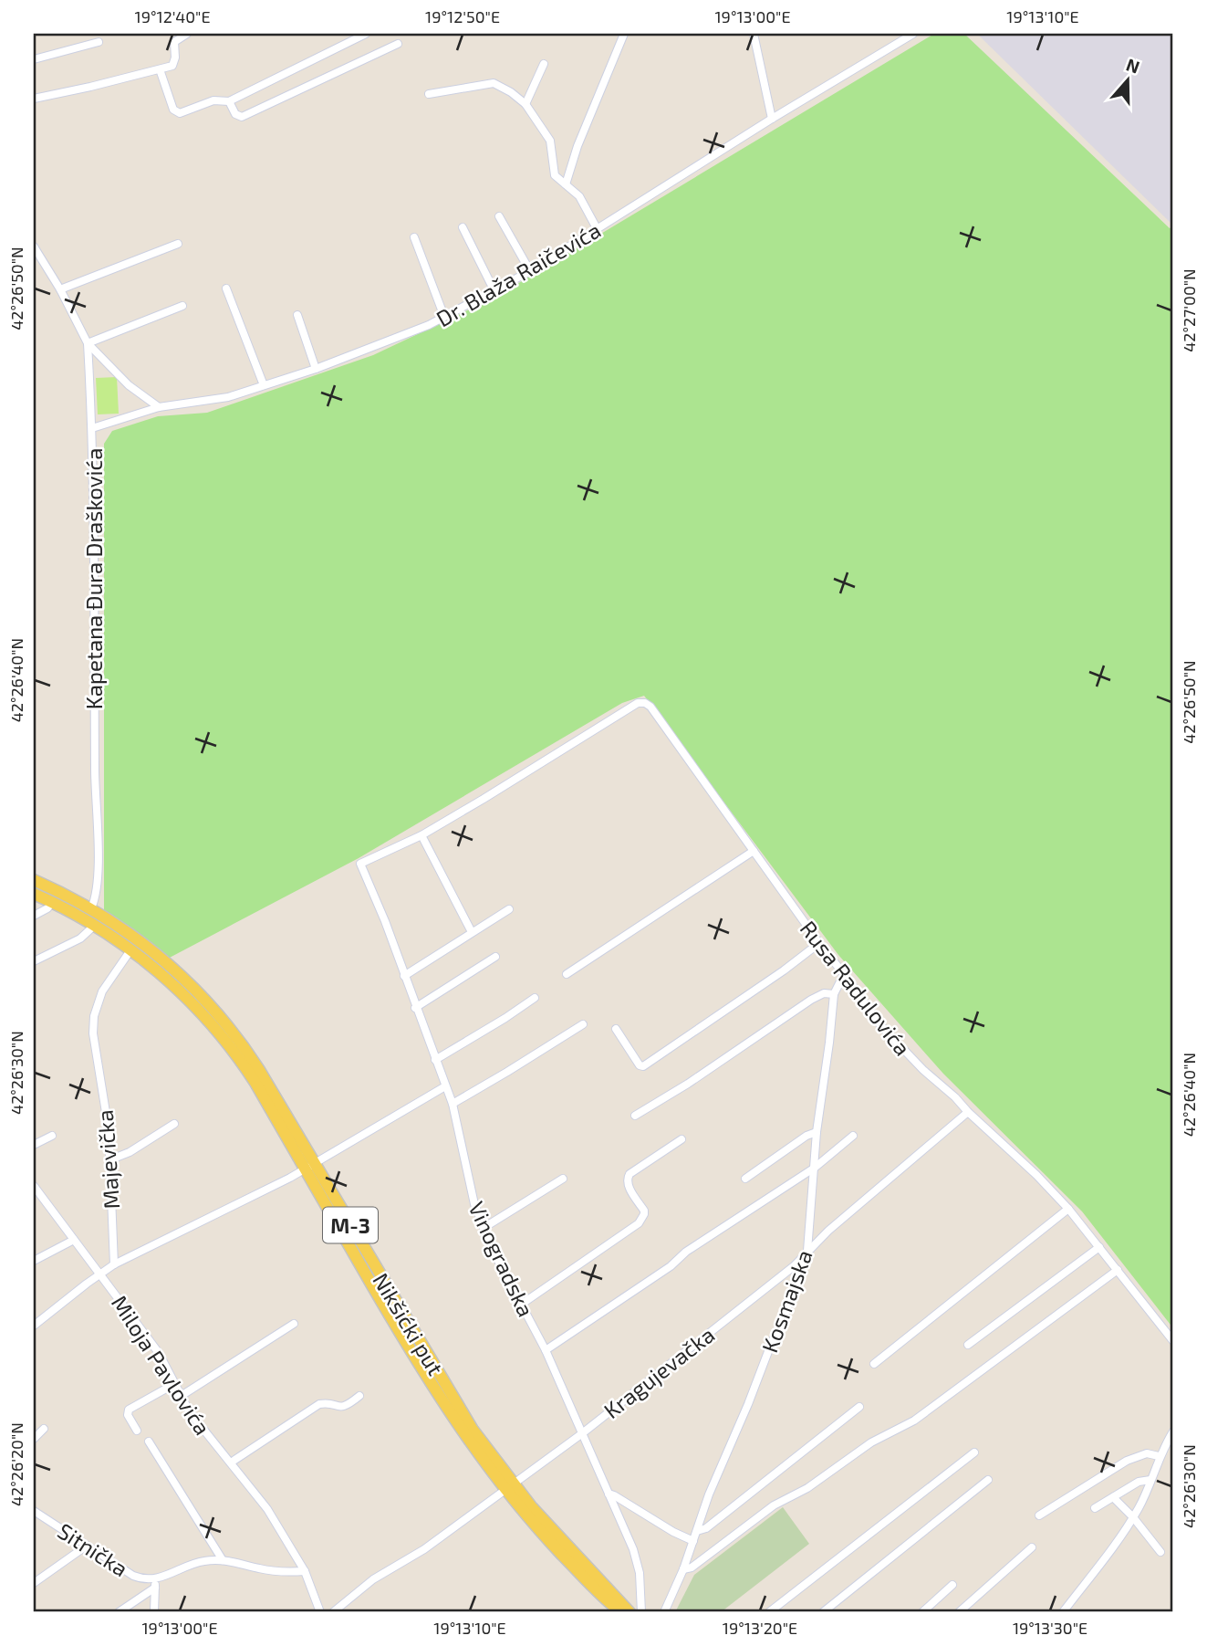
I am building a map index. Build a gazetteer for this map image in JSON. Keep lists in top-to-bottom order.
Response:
{
  "streets": {
    "main road": ["M-3", "Nikšićki put"],
    "street": [
      "Dr. Blaža Raičevića",
      "Kapetana Đura Draškovića",
      "Rusa Radulovića",
      "Majevička",
      "Vinogradska",
      "Kosmajska",
      "Miloja Pavlovića",
      "Kragujevačka",
      "Sitnička"
    ]
  },
  "crossings": [
    ["Dr. Blaža Raičevića", "Kapetana Đura Draškovića"],
    ["Kapetana Đura Draškovića", "Nikšićki put"],
    ["Rusa Radulovića", "Vinogradska"],
    ["Rusa Radulovića", "Kosmajska"],
    ["Rusa Radulovića", "Kragujevačka"],
    ["Vinogradska", "Kragujevačka"],
    ["Kosmajska", "Kragujevačka"],
    ["Nikšićki put", "Kragujevačka"],
    ["Miloja Pavlovića", "Sitnička"]
  ],
  "north": "top",
  "coordinates": [
    "19°12'40\"E",
    "19°12'50\"E",
    "19°13'00\"E",
    "19°13'10\"E",
    "42°26'50\"N",
    "42°27'00\"N",
    "42°26'40\"N",
    "42°26'30\"N",
    "42°26'20\"N",
    "19°13'20\"E",
    "19°13'30\"E"
  ]
}
